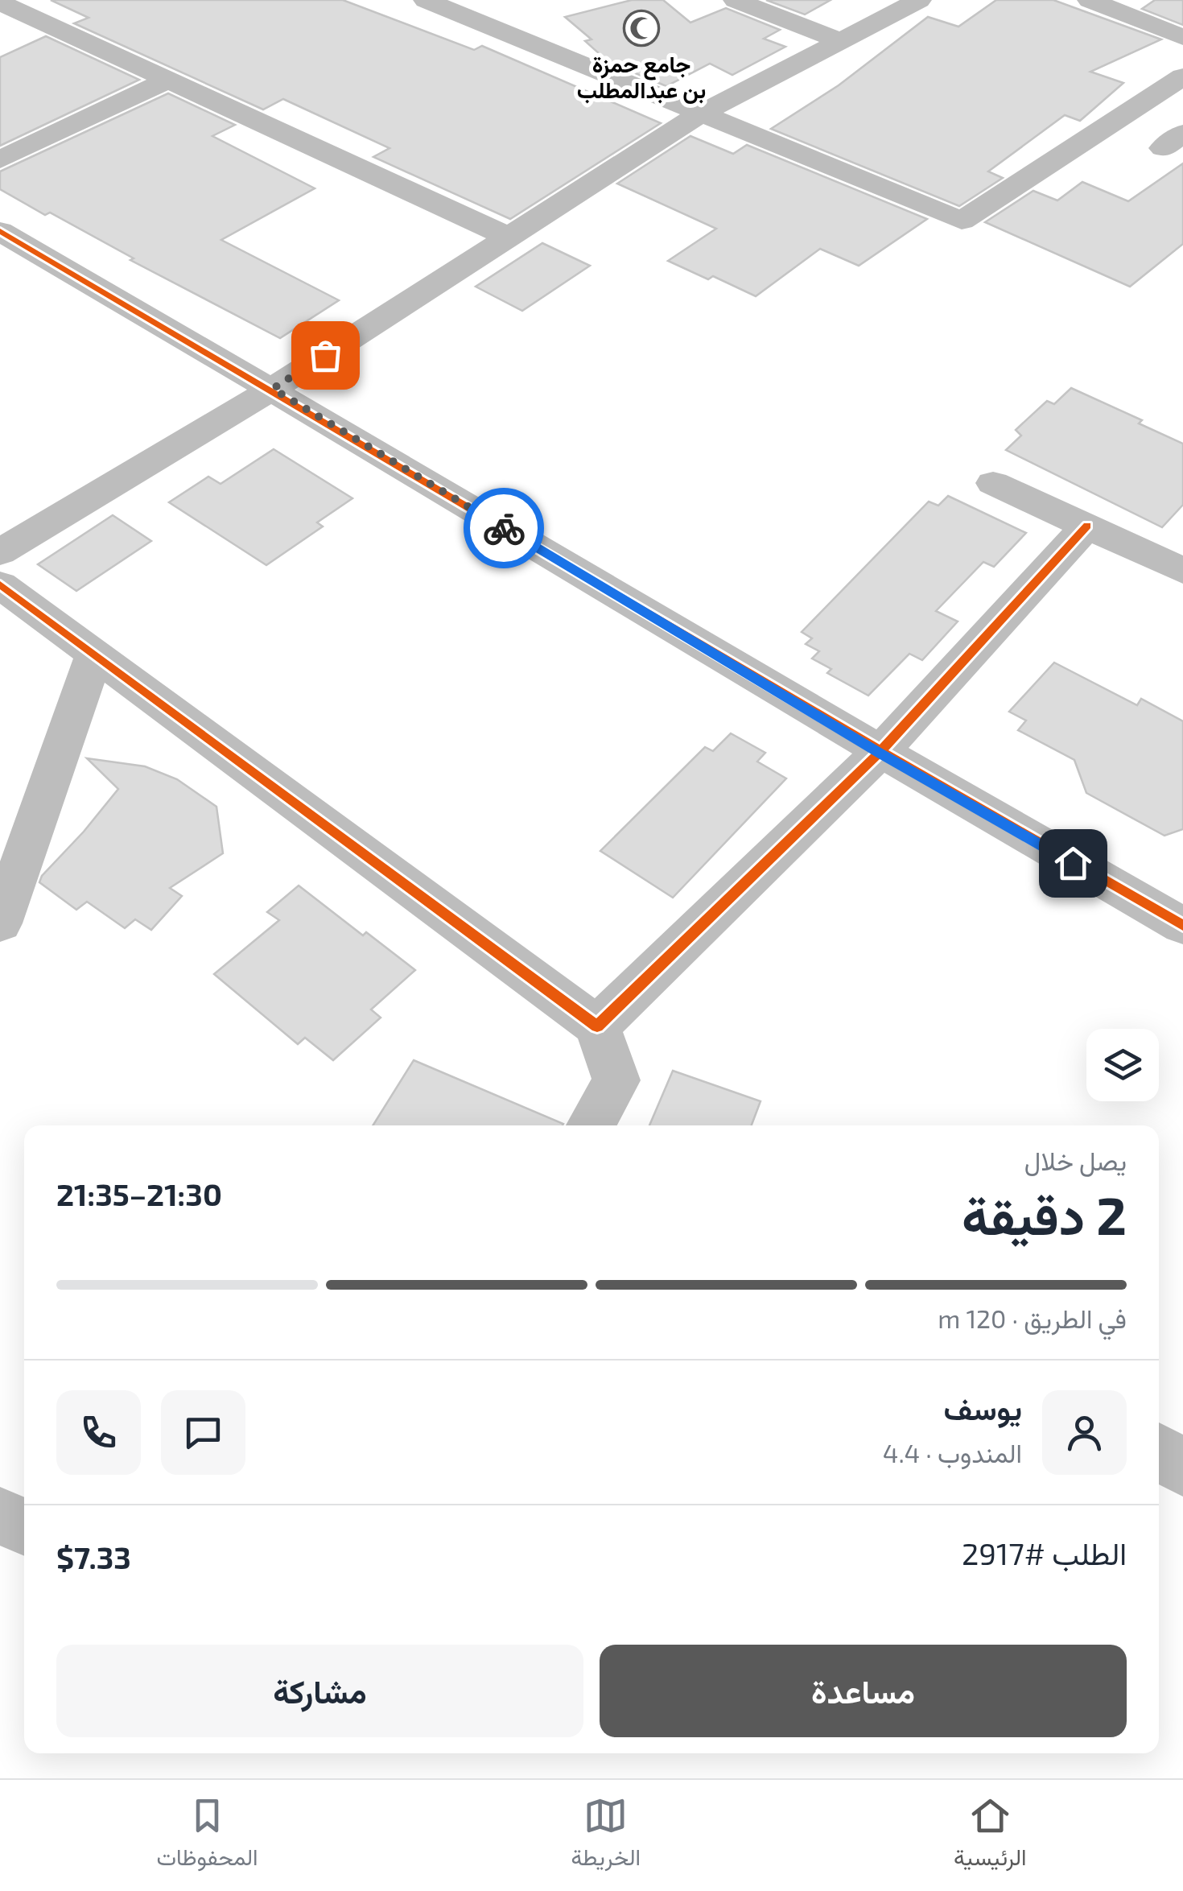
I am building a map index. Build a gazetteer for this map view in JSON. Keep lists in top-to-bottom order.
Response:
{
  "places": {
    "mosque": ["جامع حمزة بن عبدالمطلب"]
  },
  "page": {
    "heading": ["2 دقيقة", "يصل خلال", "21:30–21:35"],
    "panel": [
      "يوسف",
      "المندوب · 4.4",
      "الطلب #2917",
      "$7.33"
    ],
    "bar": "في الطريق · 120 m",
    "buttons": ["مساعدة", "مشاركة"],
    "tabs": ["الرئيسية", "الخريطة", "المحفوظات"]
  }
}
